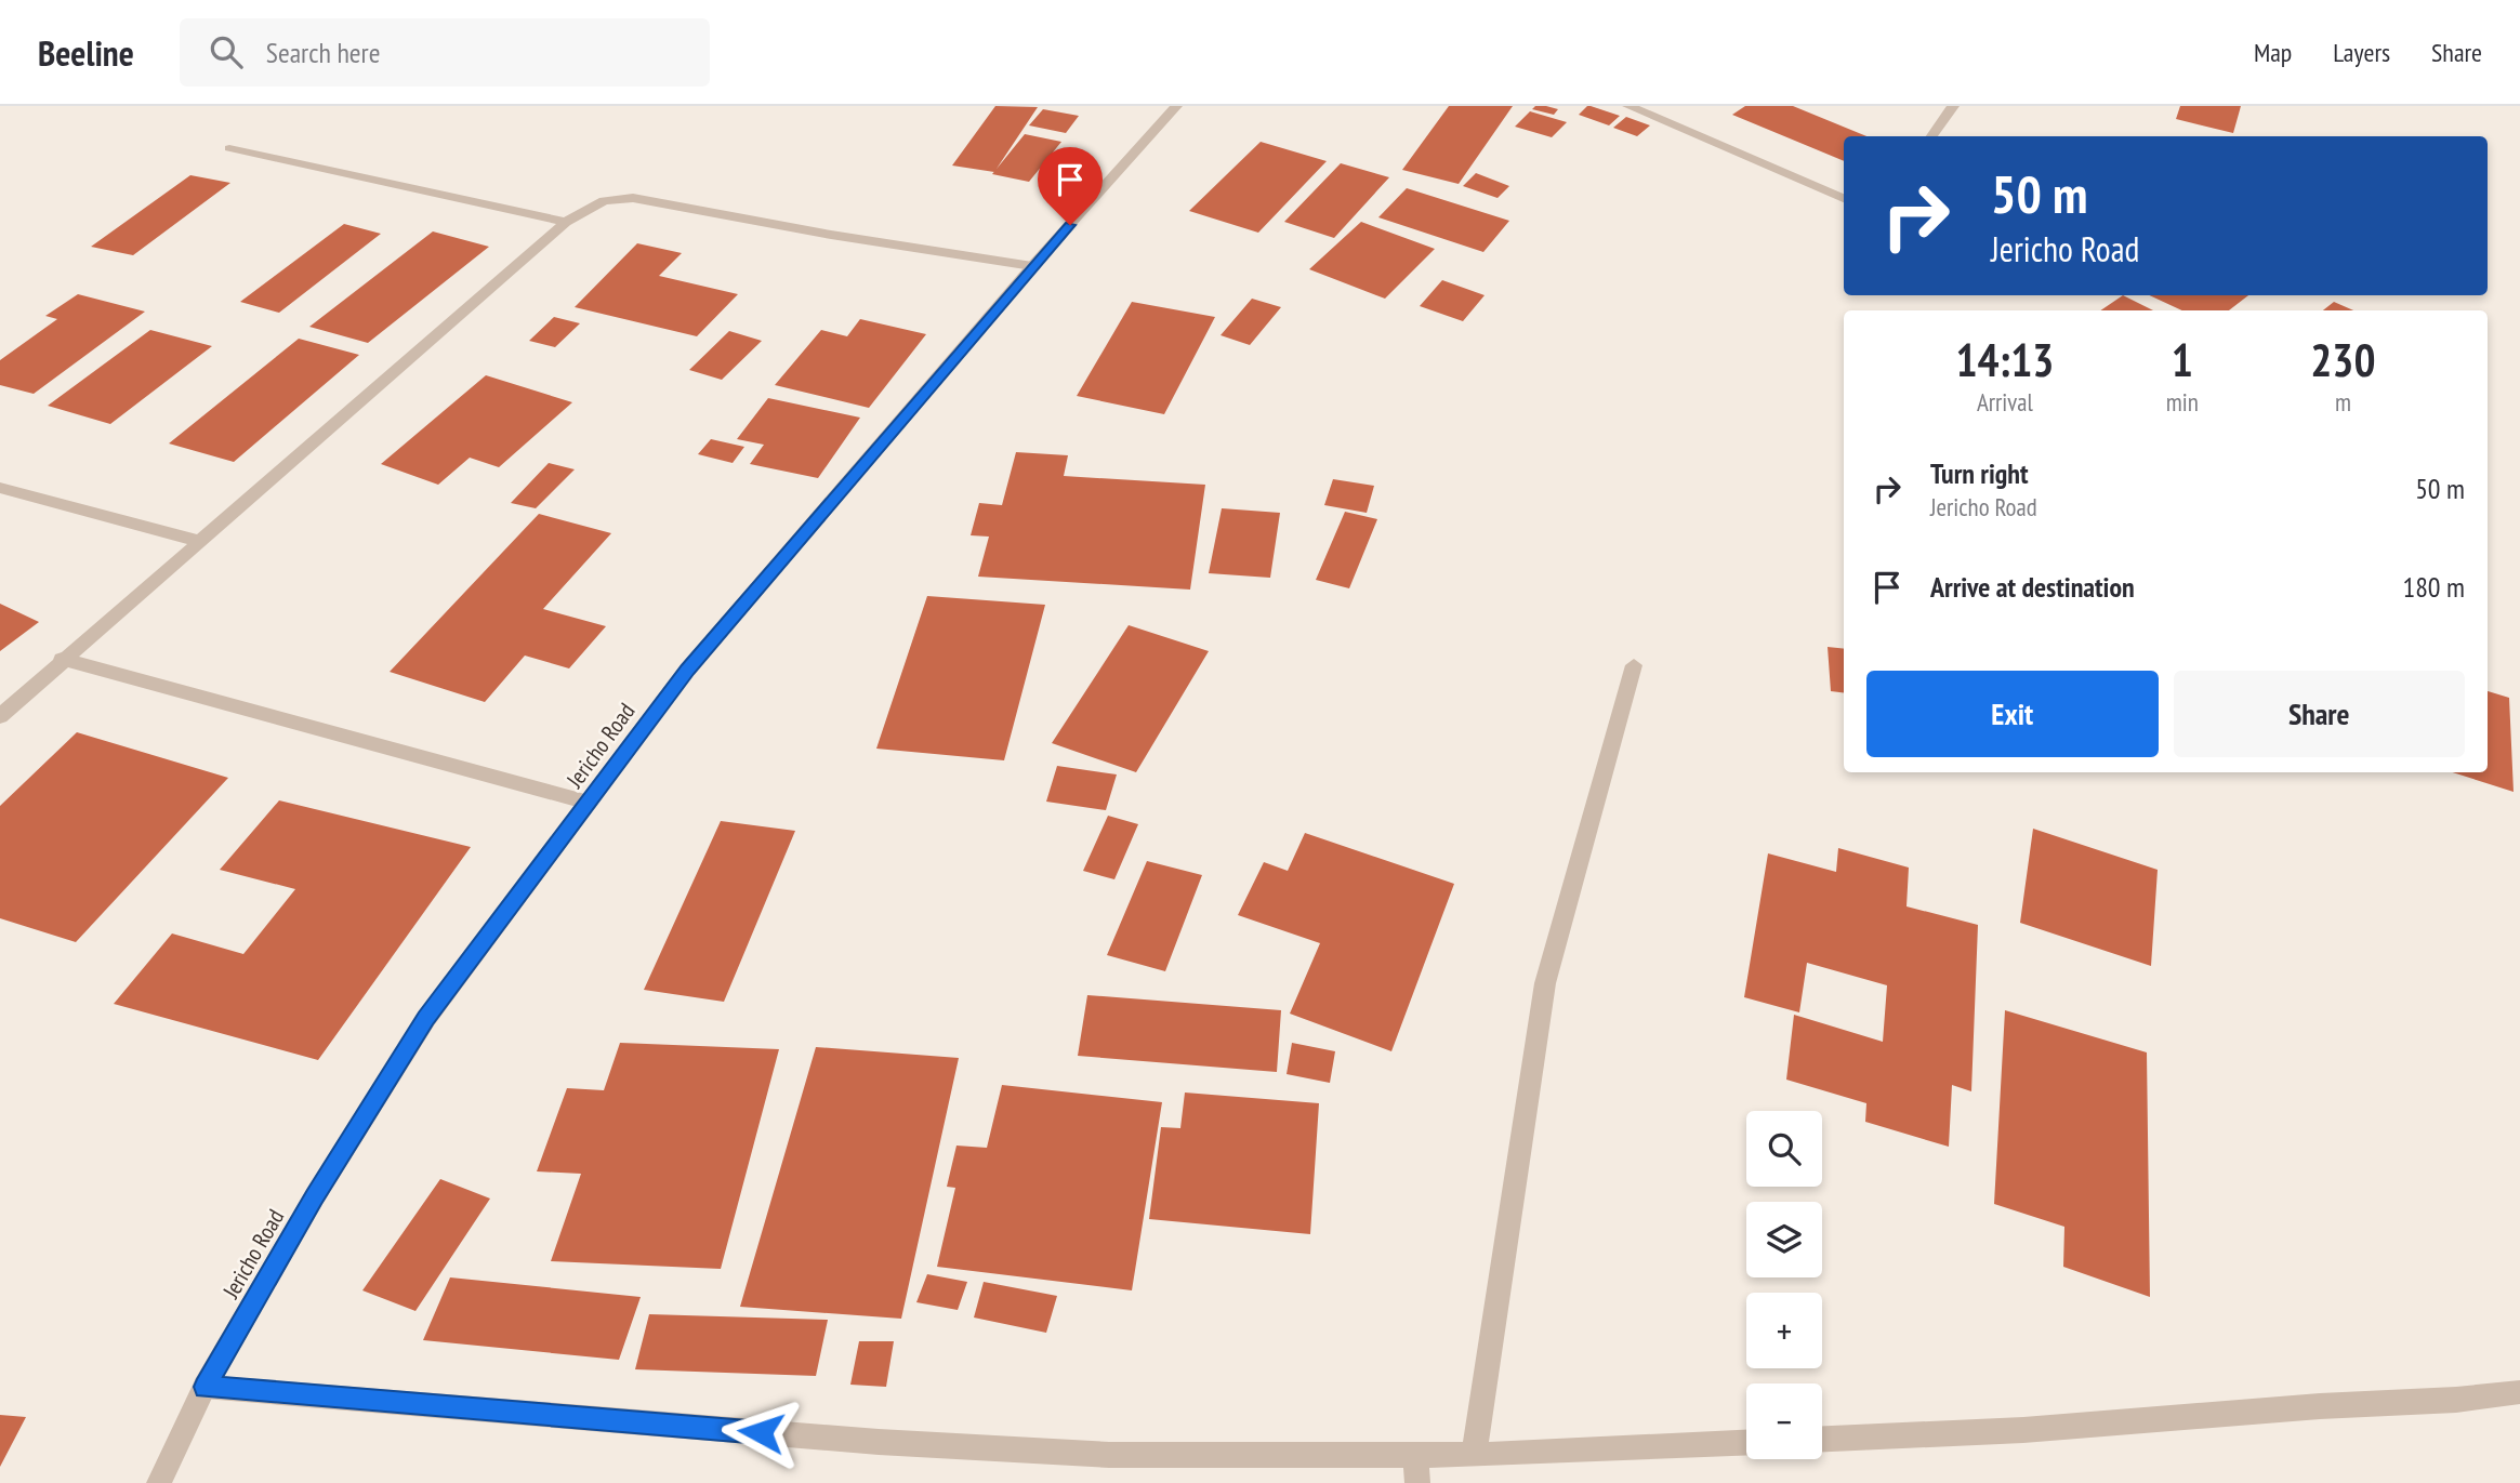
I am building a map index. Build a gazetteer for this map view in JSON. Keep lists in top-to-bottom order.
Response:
{
  "streets": {
    "street": ["Jericho Road"]
  },
  "page": {
    "header": "Beeline",
    "search": "Search here",
    "nav": ["Map", "Layers", "Share"],
    "turn": ["50 m", "Jericho Road"],
    "eta": [
      "14:13",
      "Arrival",
      "1",
      "min",
      "230",
      "m"
    ],
    "list": [
      {
        "name": "Turn right",
        "note": "Jericho Road",
        "value": "50 m"
      },
      {
        "name": "Arrive at destination",
        "value": "180 m"
      }
    ],
    "buttons": ["Exit", "Share"],
    "map_buttons": ["+", "−"]
  }
}
